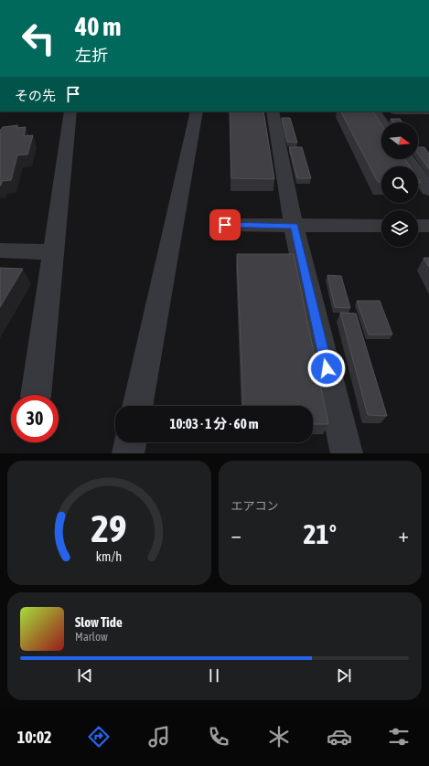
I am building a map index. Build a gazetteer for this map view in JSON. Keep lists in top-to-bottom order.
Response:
{
  "north": "right",
  "page": {
    "turn": ["40 m", "左折"],
    "then": "その先",
    "limit": "30",
    "trip": "10:03 · 1 分 · 60 m",
    "tile": "エアコン",
    "heat": ["−", "21°", "+"],
    "song": ["Slow Tide", "Marlow"],
    "tabs": "10:02",
    "gauge": ["29", "km/h"]
  }
}
